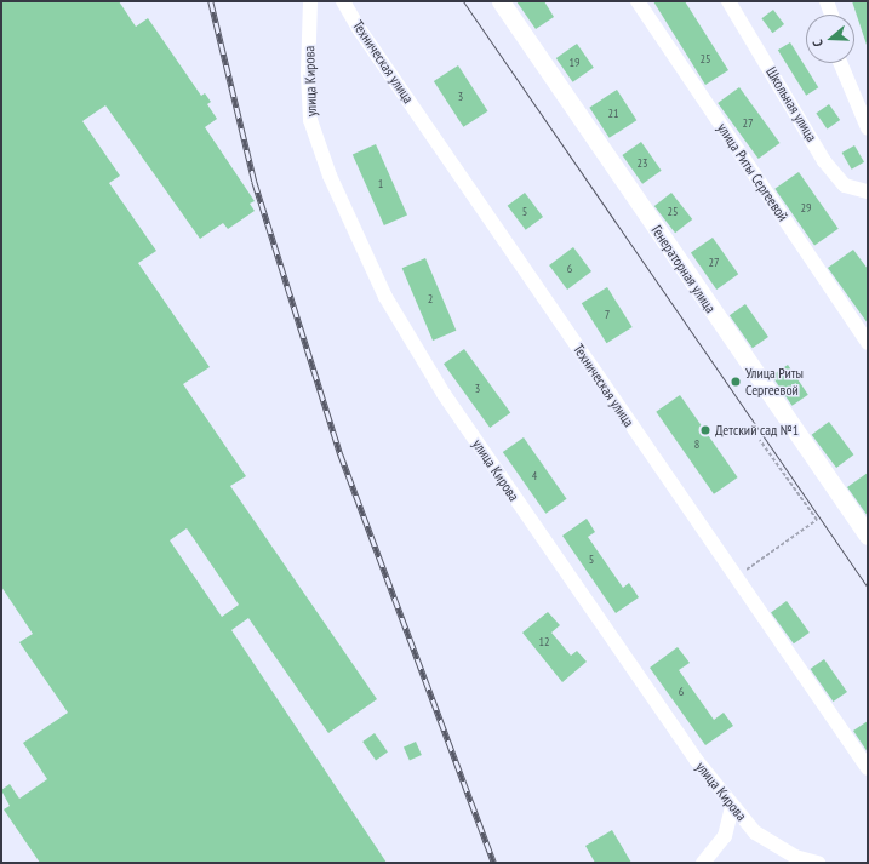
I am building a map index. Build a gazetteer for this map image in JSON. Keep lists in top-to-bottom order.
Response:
{
  "streets": {
    "main road": ["Генераторная улица"],
    "street": [
      "Техническая улица",
      "улица Кирова",
      "Школьная улица",
      "улица Риты Сергеевой"
    ]
  },
  "places": ["Улица Риты Сергеевой", "Детский сад №1"],
  "house_numbers": [
    "25",
    "19",
    "3",
    "21",
    "27",
    "23",
    "1",
    "29",
    "5",
    "25",
    "27",
    "6",
    "2",
    "7",
    "3",
    "8",
    "4",
    "5",
    "12",
    "6"
  ],
  "north": "left"
}
